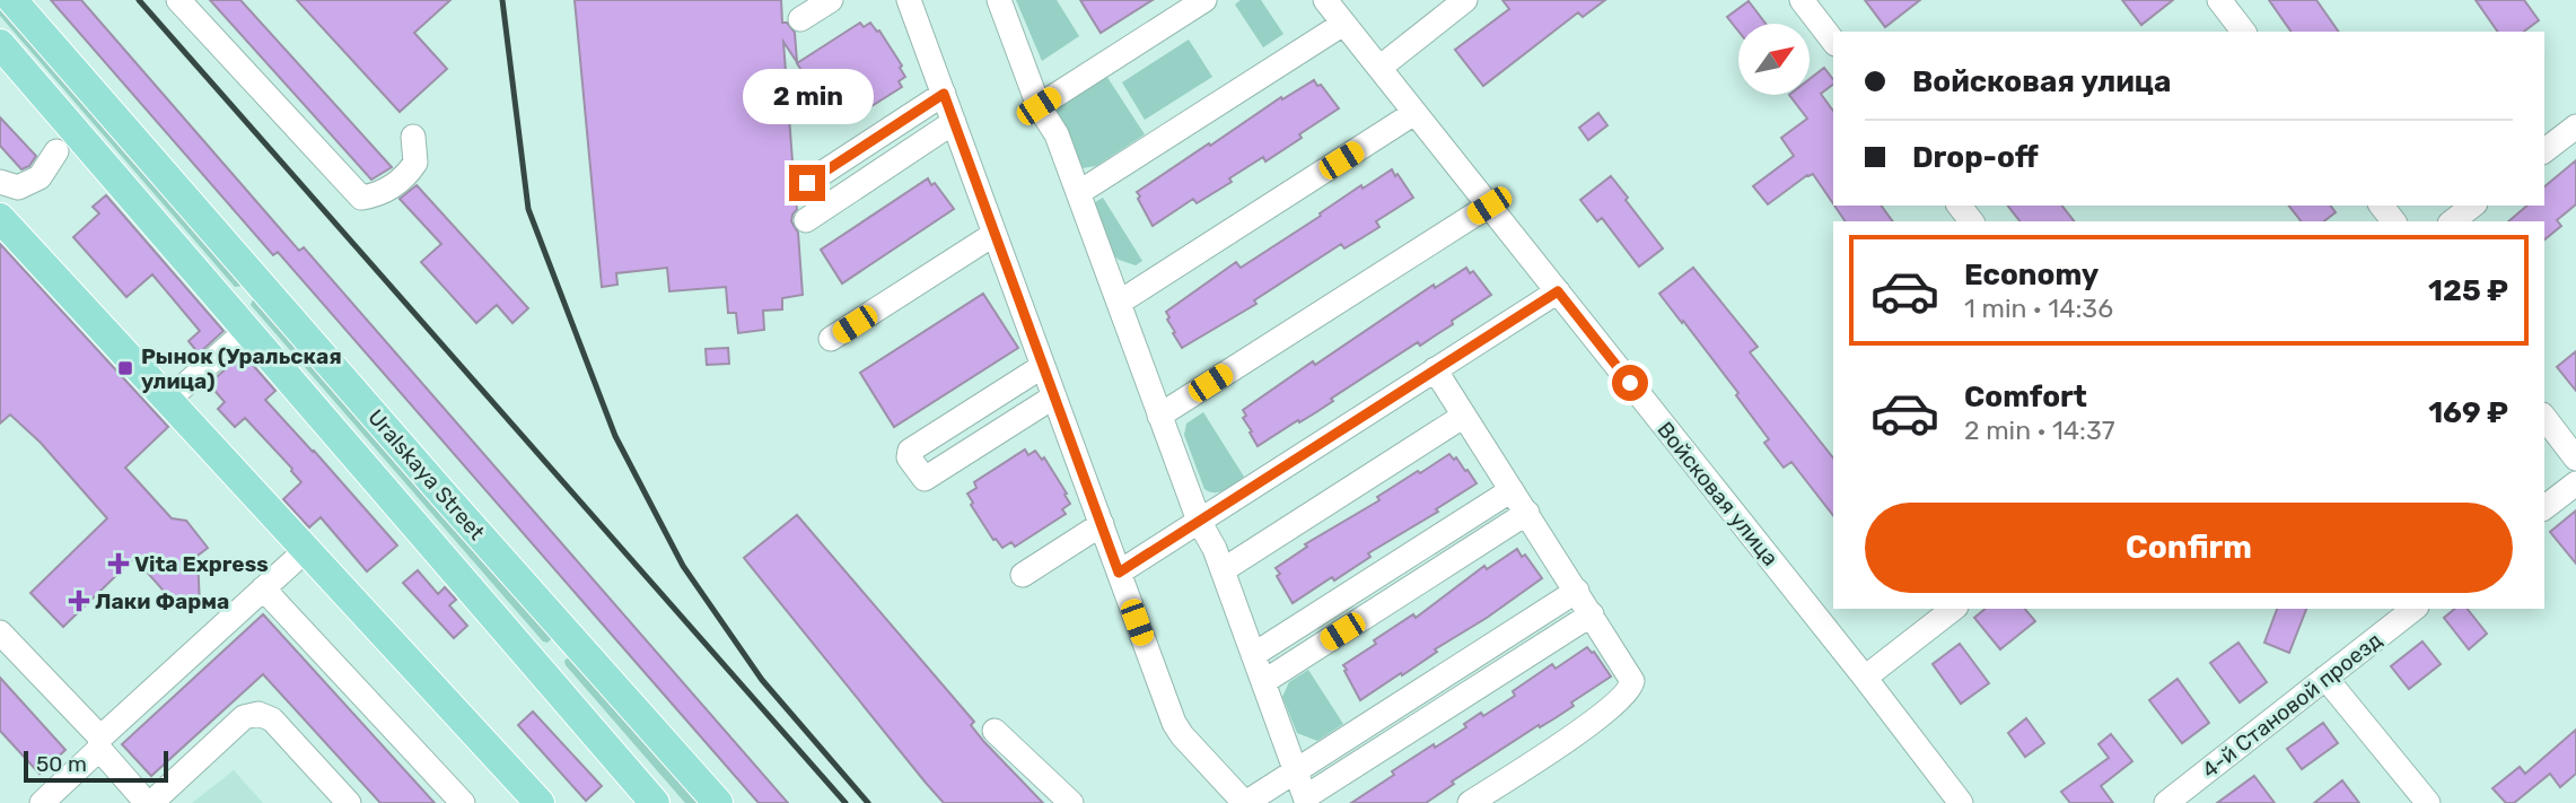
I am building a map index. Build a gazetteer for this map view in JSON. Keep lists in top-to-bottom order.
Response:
{
  "streets": {
    "main road": ["Uralskaya Street"],
    "street": ["Войсковая улица", "4-й Становой проезд"]
  },
  "places": {
    "transit": ["Рынок (Уральская улица)"],
    "health": ["Vita Express", "Лаки Фарма"]
  },
  "scale_bar": "50 m",
  "north": "top right",
  "page": {
    "banner": ["Войсковая улица", "Drop-off"],
    "bubble": "2 min",
    "list": [
      {
        "name": "Economy",
        "note": "1 min · 14:36",
        "value": "125 ₽"
      },
      {
        "name": "Comfort",
        "note": "2 min · 14:37",
        "value": "169 ₽"
      }
    ],
    "buttons": "Confirm",
    "scale": "50 m"
  }
}
